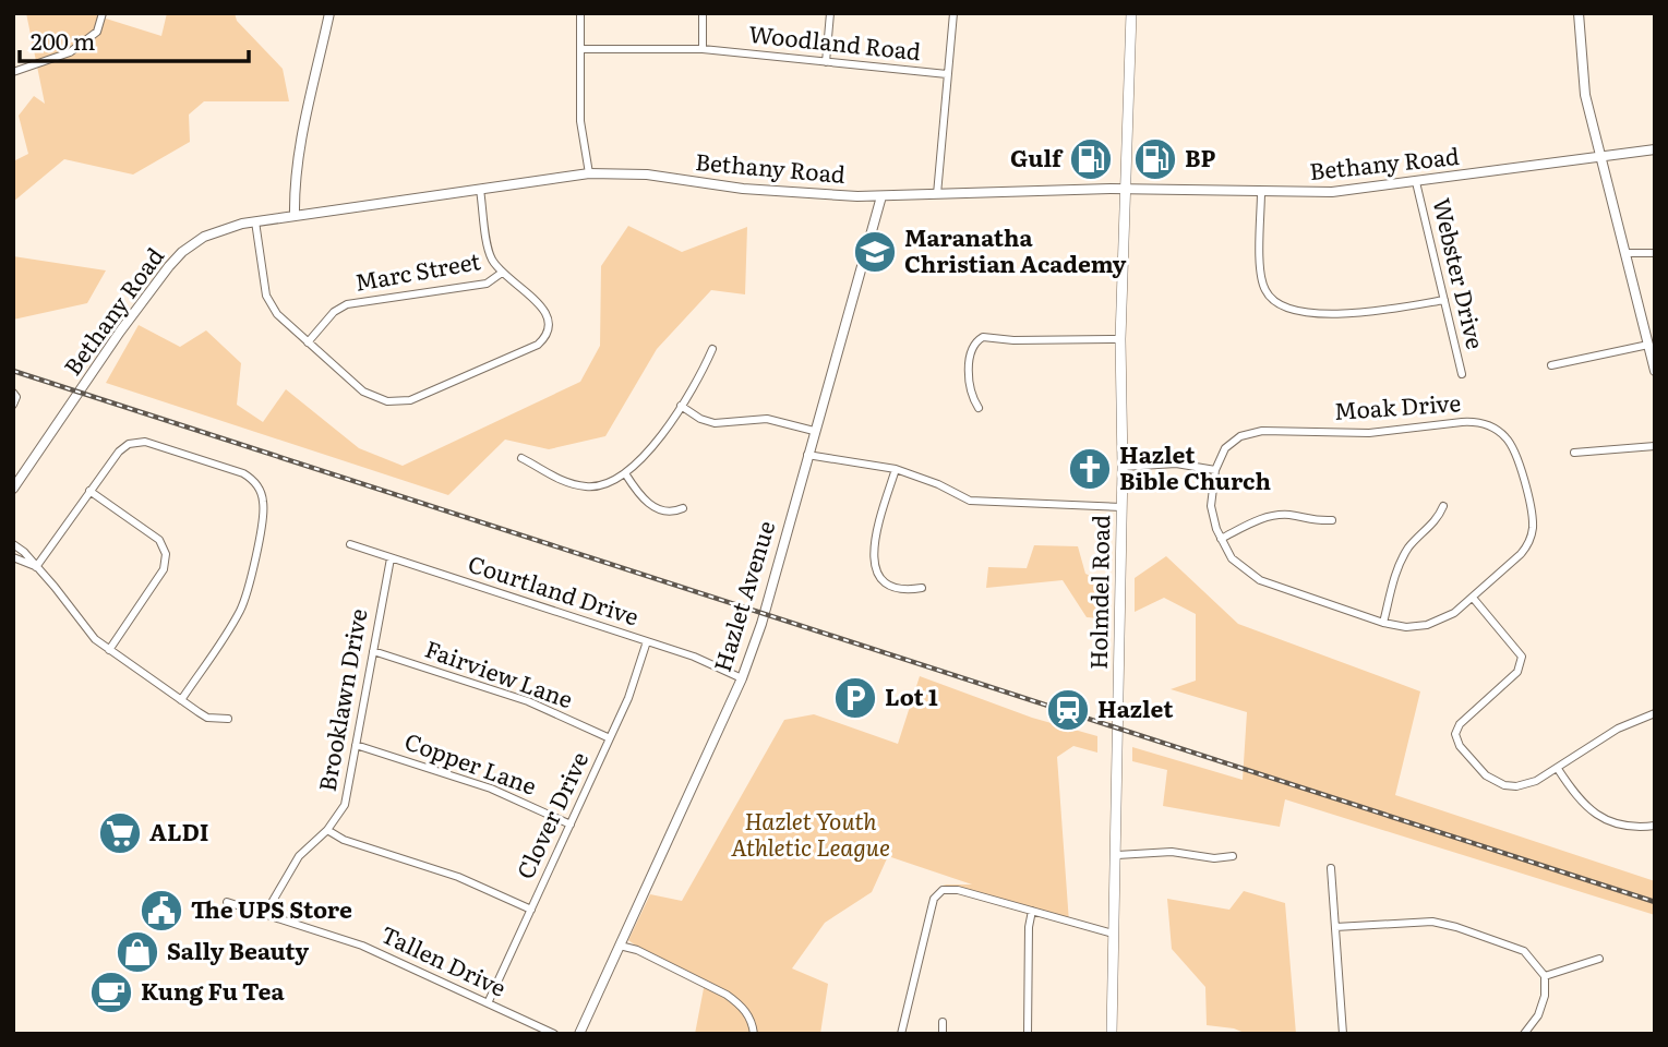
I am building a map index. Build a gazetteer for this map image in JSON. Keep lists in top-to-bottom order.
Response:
{
  "streets": {
    "main road": ["Holmdel Road"],
    "street": [
      "Woodland Road",
      "Bethany Road",
      "Marc Street",
      "Webster Drive",
      "Moak Drive",
      "Courtland Drive",
      "Hazlet Avenue",
      "Fairview Lane",
      "Brooklawn Drive",
      "Copper Lane",
      "Clover Drive",
      "Tallen Drive"
    ]
  },
  "crossings": [
    ["Bethany Road", "Webster Drive"],
    ["Bethany Road", "Holmdel Road"],
    ["Bethany Road", "Hazlet Avenue"],
    ["Courtland Drive", "Hazlet Avenue"],
    ["Courtland Drive", "Brooklawn Drive"],
    ["Courtland Drive", "Clover Drive"],
    ["Fairview Lane", "Brooklawn Drive"],
    ["Fairview Lane", "Clover Drive"],
    ["Brooklawn Drive", "Copper Lane"],
    ["Brooklawn Drive", "Tallen Drive"],
    ["Copper Lane", "Clover Drive"],
    ["Clover Drive", "Tallen Drive"]
  ],
  "parks": ["Hazlet Youth Athletic League"],
  "places": {
    "fuel station": ["Gulf", "BP"],
    "school or university": ["Maranatha Christian Academy"],
    "church": ["Hazlet Bible Church"],
    "parking": ["Lot 1"],
    "station": ["Hazlet"],
    "supermarket": ["ALDI"],
    "public building": ["The UPS Store"],
    "shop": ["Sally Beauty"],
    "cafe": ["Kung Fu Tea"]
  },
  "scale_bar": "200 m"
}
